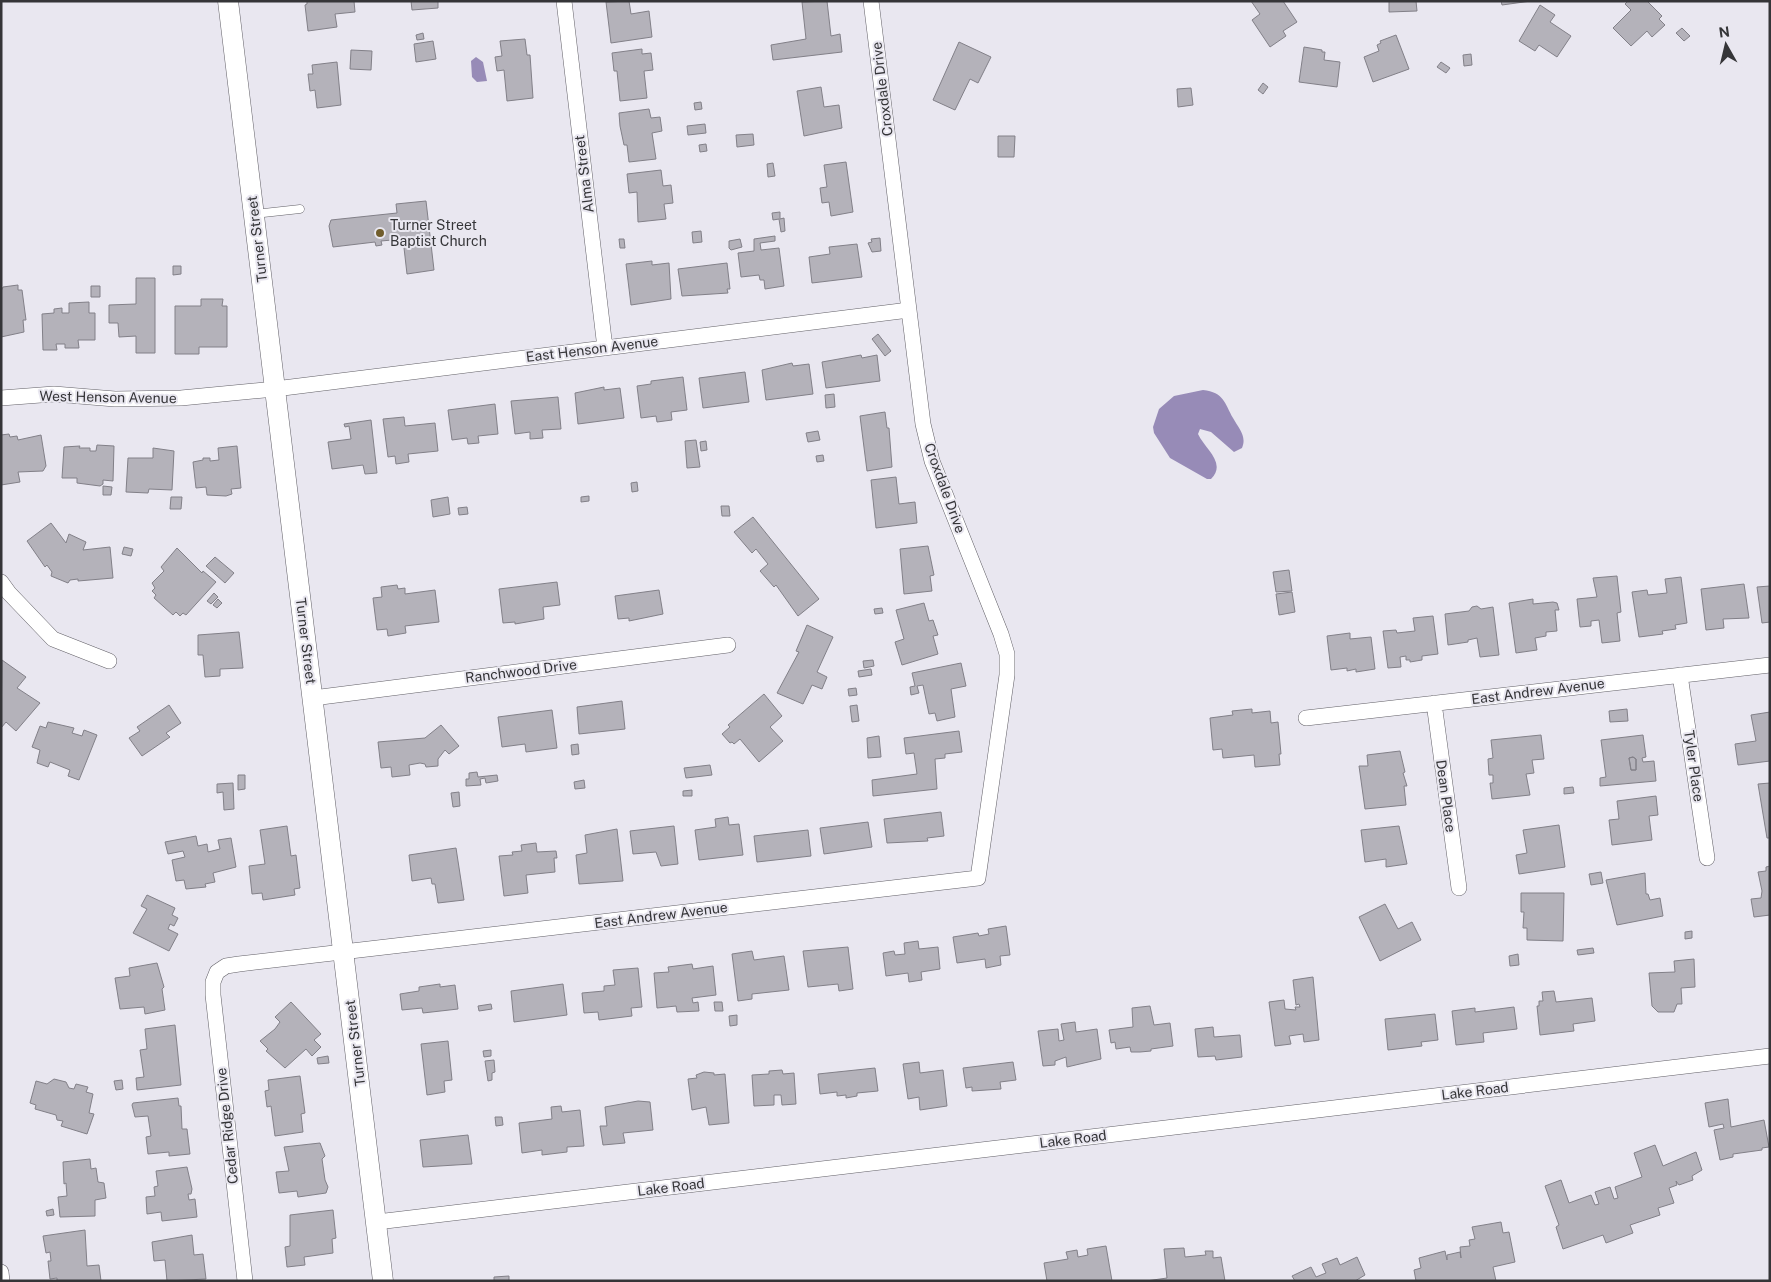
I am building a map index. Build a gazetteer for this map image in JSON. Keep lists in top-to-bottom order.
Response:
{
  "streets": {
    "street": [
      "Croxdale Drive",
      "Alma Street",
      "Turner Street",
      "East Henson Avenue",
      "West Henson Avenue",
      "Ranchwood Drive",
      "East Andrew Avenue",
      "Tyler Place",
      "Dean Place",
      "Lake Road",
      "Cedar Ridge Drive"
    ]
  },
  "crossings": [
    ["Croxdale Drive", "East Henson Avenue"],
    ["Croxdale Drive", "East Andrew Avenue"],
    ["Alma Street", "East Henson Avenue"],
    ["Turner Street", "East Henson Avenue"],
    ["Turner Street", "West Henson Avenue"],
    ["Turner Street", "Ranchwood Drive"],
    ["Turner Street", "East Andrew Avenue"],
    ["Turner Street", "Lake Road"],
    ["East Henson Avenue", "West Henson Avenue"],
    ["East Andrew Avenue", "Tyler Place"],
    ["East Andrew Avenue", "Dean Place"],
    ["East Andrew Avenue", "Cedar Ridge Drive"]
  ],
  "places": ["Turner Street Baptist Church"],
  "north": "top"
}
